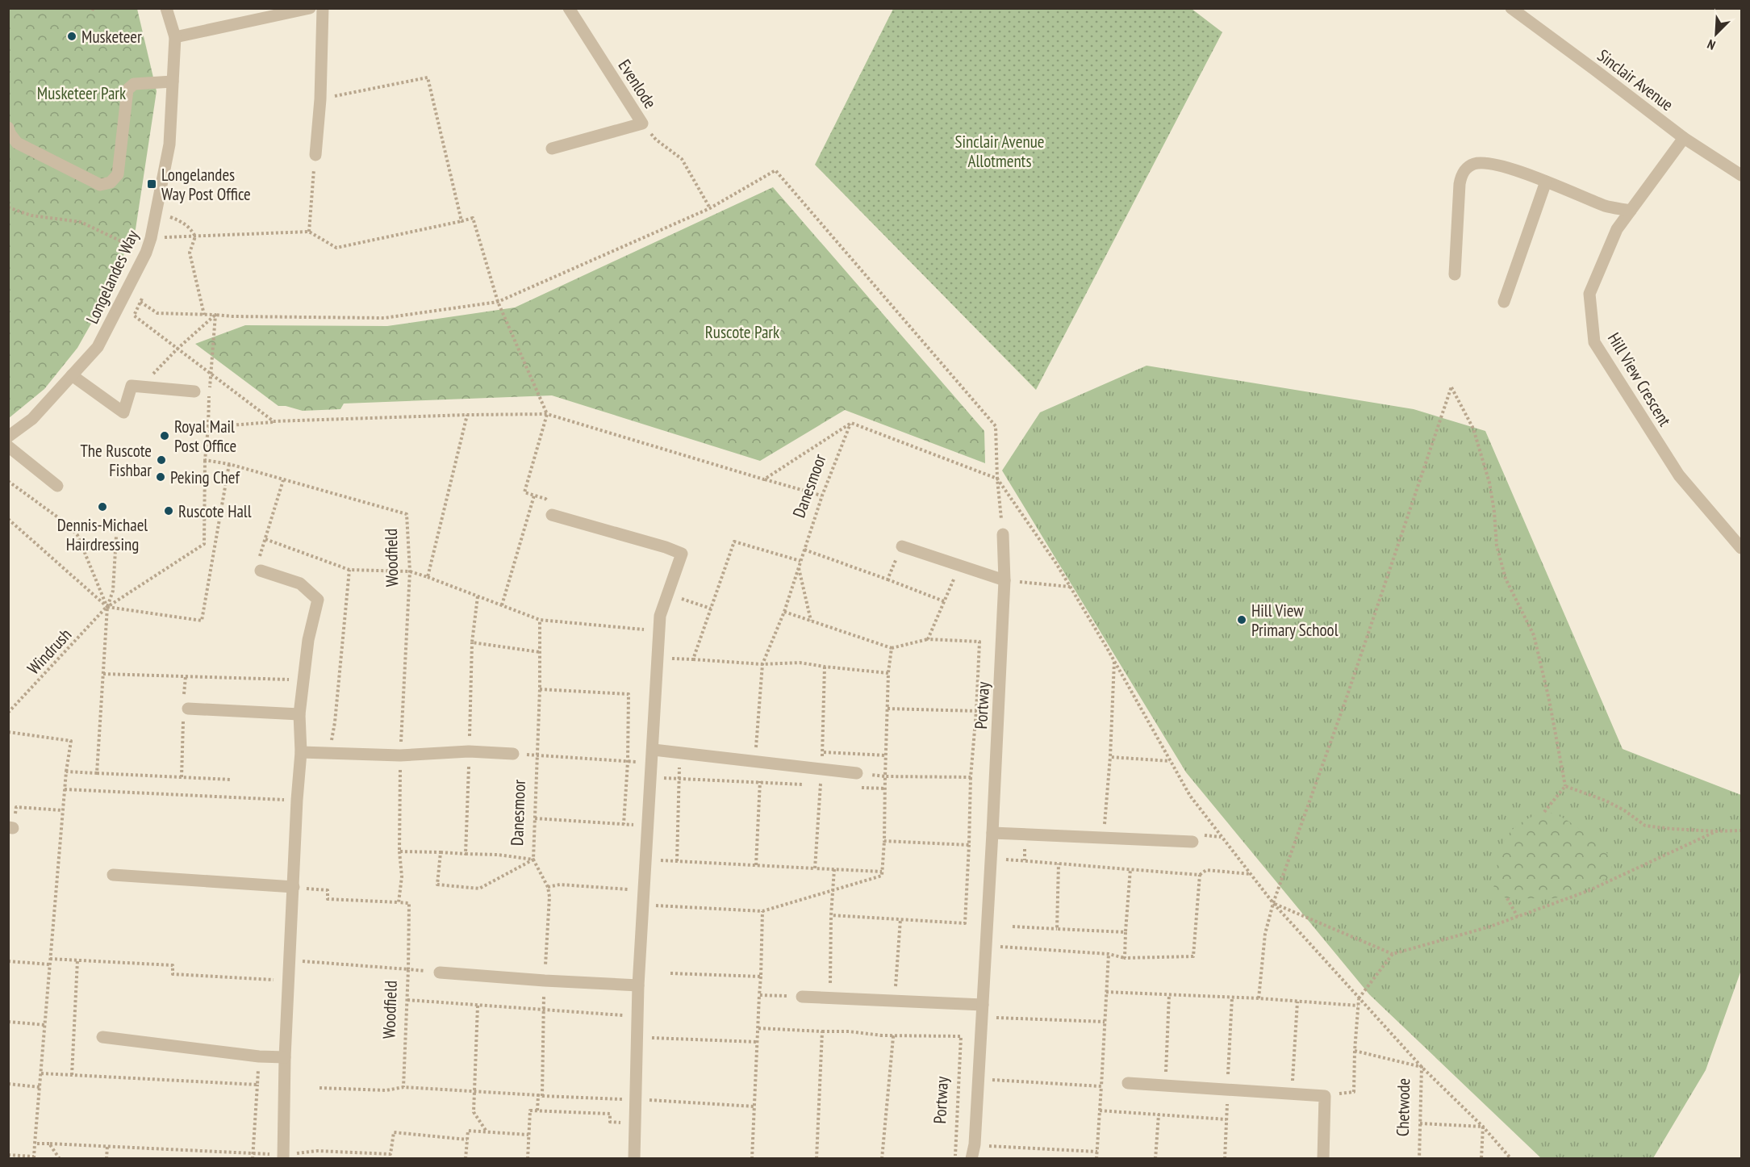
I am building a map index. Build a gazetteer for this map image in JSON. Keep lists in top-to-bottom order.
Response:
{
  "streets": {
    "street": [
      "Sinclair Avenue",
      "Evenlode",
      "Longelandes Way",
      "Hill View Crescent",
      "Portway"
    ],
    "path": [
      "Danesmoor",
      "Woodfield",
      "Windrush",
      "Chetwode"
    ]
  },
  "crossings": [
    ["Sinclair Avenue", "Hill View Crescent"],
    ["Woodfield", "Windrush"]
  ],
  "parks": ["Musketeer Park", "Sinclair Avenue Allotments", "Ruscote Park"],
  "places": {
    "other": [
      "Musketeer",
      "Royal Mail Post Office",
      "The Ruscote Fishbar",
      "Peking Chef",
      "Dennis-Michael Hairdressing",
      "Ruscote Hall",
      "Hill View Primary School"
    ],
    "transit": ["Longelandes Way Post Office"]
  },
  "north": "bottom left"
}
